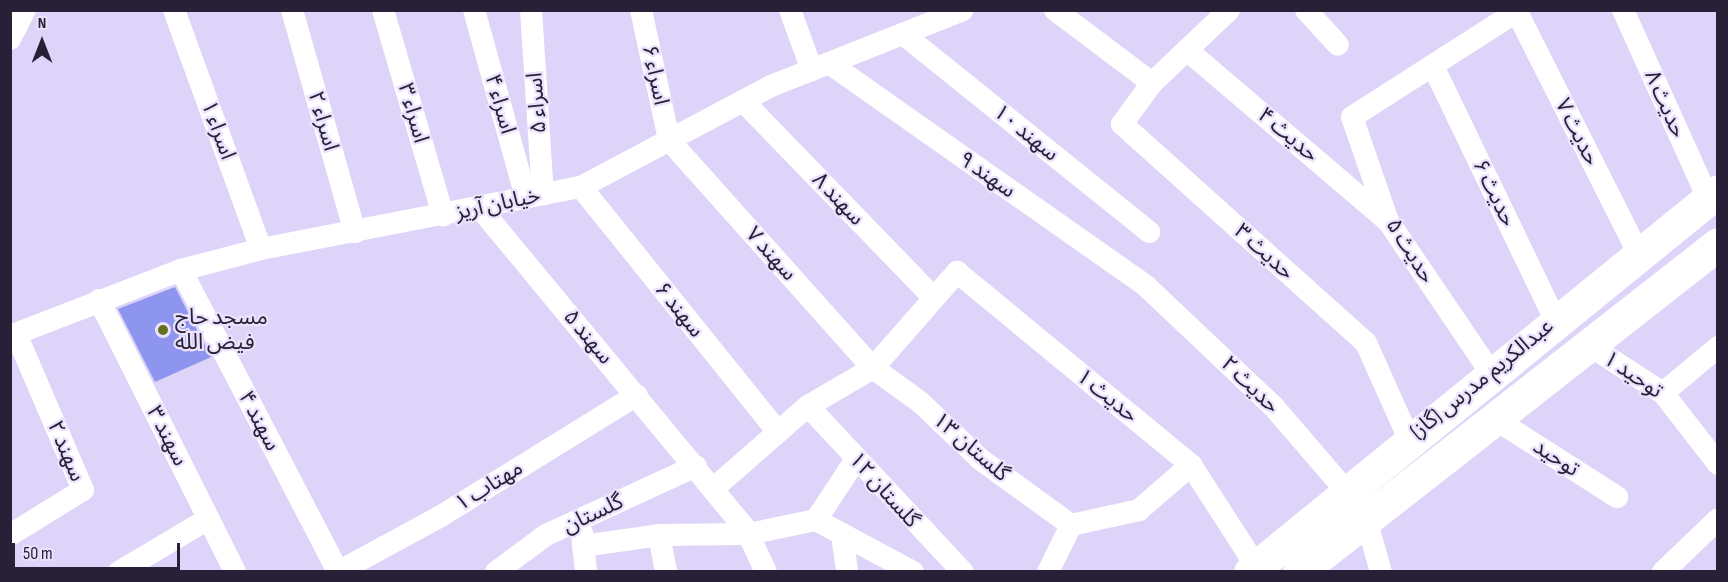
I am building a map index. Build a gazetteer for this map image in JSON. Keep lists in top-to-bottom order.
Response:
{
  "streets": {
    "street": [
      "اسراء ۶",
      "اسراء ۵",
      "اسراء ۴",
      "حدیث ۸",
      "اسراء ۳",
      "اسراء ۲",
      "اسراء ۱",
      "حدیث ۷",
      "سهند ۱۰",
      "حدیث ۴",
      "سهند ۹",
      "حدیث ۶",
      "سهند ۸",
      "خیابان آریز",
      "حدیث ۵",
      "حدیث ۳",
      "سهند ۷",
      "سهند ۶",
      "سهند ۵",
      "توحید ۱",
      "عبدالکریم مدرس (گاز)",
      "حدیث ۲",
      "حدیث ۱",
      "سهند ۴",
      "سهند ۳",
      "گلستان ۱۳",
      "سهند ۲",
      "توحید",
      "مهتاب ۱",
      "گلستان ۱۲",
      "گلستان"
    ]
  },
  "crossings": [
    ["اسراء ۶", "خیابان آریز"],
    ["اسراء ۶", "سهند ۷"],
    ["اسراء ۵", "اسراء ۴"],
    ["اسراء ۵", "خیابان آریز"],
    ["اسراء ۴", "خیابان آریز"],
    ["حدیث ۸", "عبدالکریم مدرس (گاز)"],
    ["اسراء ۳", "خیابان آریز"],
    ["اسراء ۲", "خیابان آریز"],
    ["اسراء ۱", "خیابان آریز"],
    ["حدیث ۷", "عبدالکریم مدرس (گاز)"],
    ["سهند ۱۰", "خیابان آریز"],
    ["حدیث ۴", "حدیث ۵"],
    ["سهند ۹", "خیابان آریز"],
    ["سهند ۹", "حدیث ۲"],
    ["حدیث ۶", "حدیث ۵"],
    ["حدیث ۶", "عبدالکریم مدرس (گاز)"],
    ["سهند ۸", "خیابان آریز"],
    ["سهند ۸", "حدیث ۱"],
    ["خیابان آریز", "سهند ۷"],
    ["خیابان آریز", "سهند ۶"],
    ["خیابان آریز", "سهند ۵"],
    ["خیابان آریز", "سهند ۴"],
    ["خیابان آریز", "سهند ۳"],
    ["خیابان آریز", "سهند ۲"],
    ["حدیث ۵", "عبدالکریم مدرس (گاز)"],
    ["حدیث ۳", "عبدالکریم مدرس (گاز)"],
    ["سهند ۷", "گلستان ۱۳"],
    ["سهند ۵", "مهتاب ۱"],
    ["سهند ۵", "گلستان"],
    ["توحید ۱", "عبدالکریم مدرس (گاز)"],
    ["عبدالکریم مدرس (گاز)", "حدیث ۲"],
    ["عبدالکریم مدرس (گاز)", "حدیث ۱"],
    ["عبدالکریم مدرس (گاز)", "توحید"],
    ["سهند ۴", "مهتاب ۱"]
  ],
  "places": ["مسجد حاج فیض الله"],
  "scale_bar": "50 m",
  "north": "top"
}
